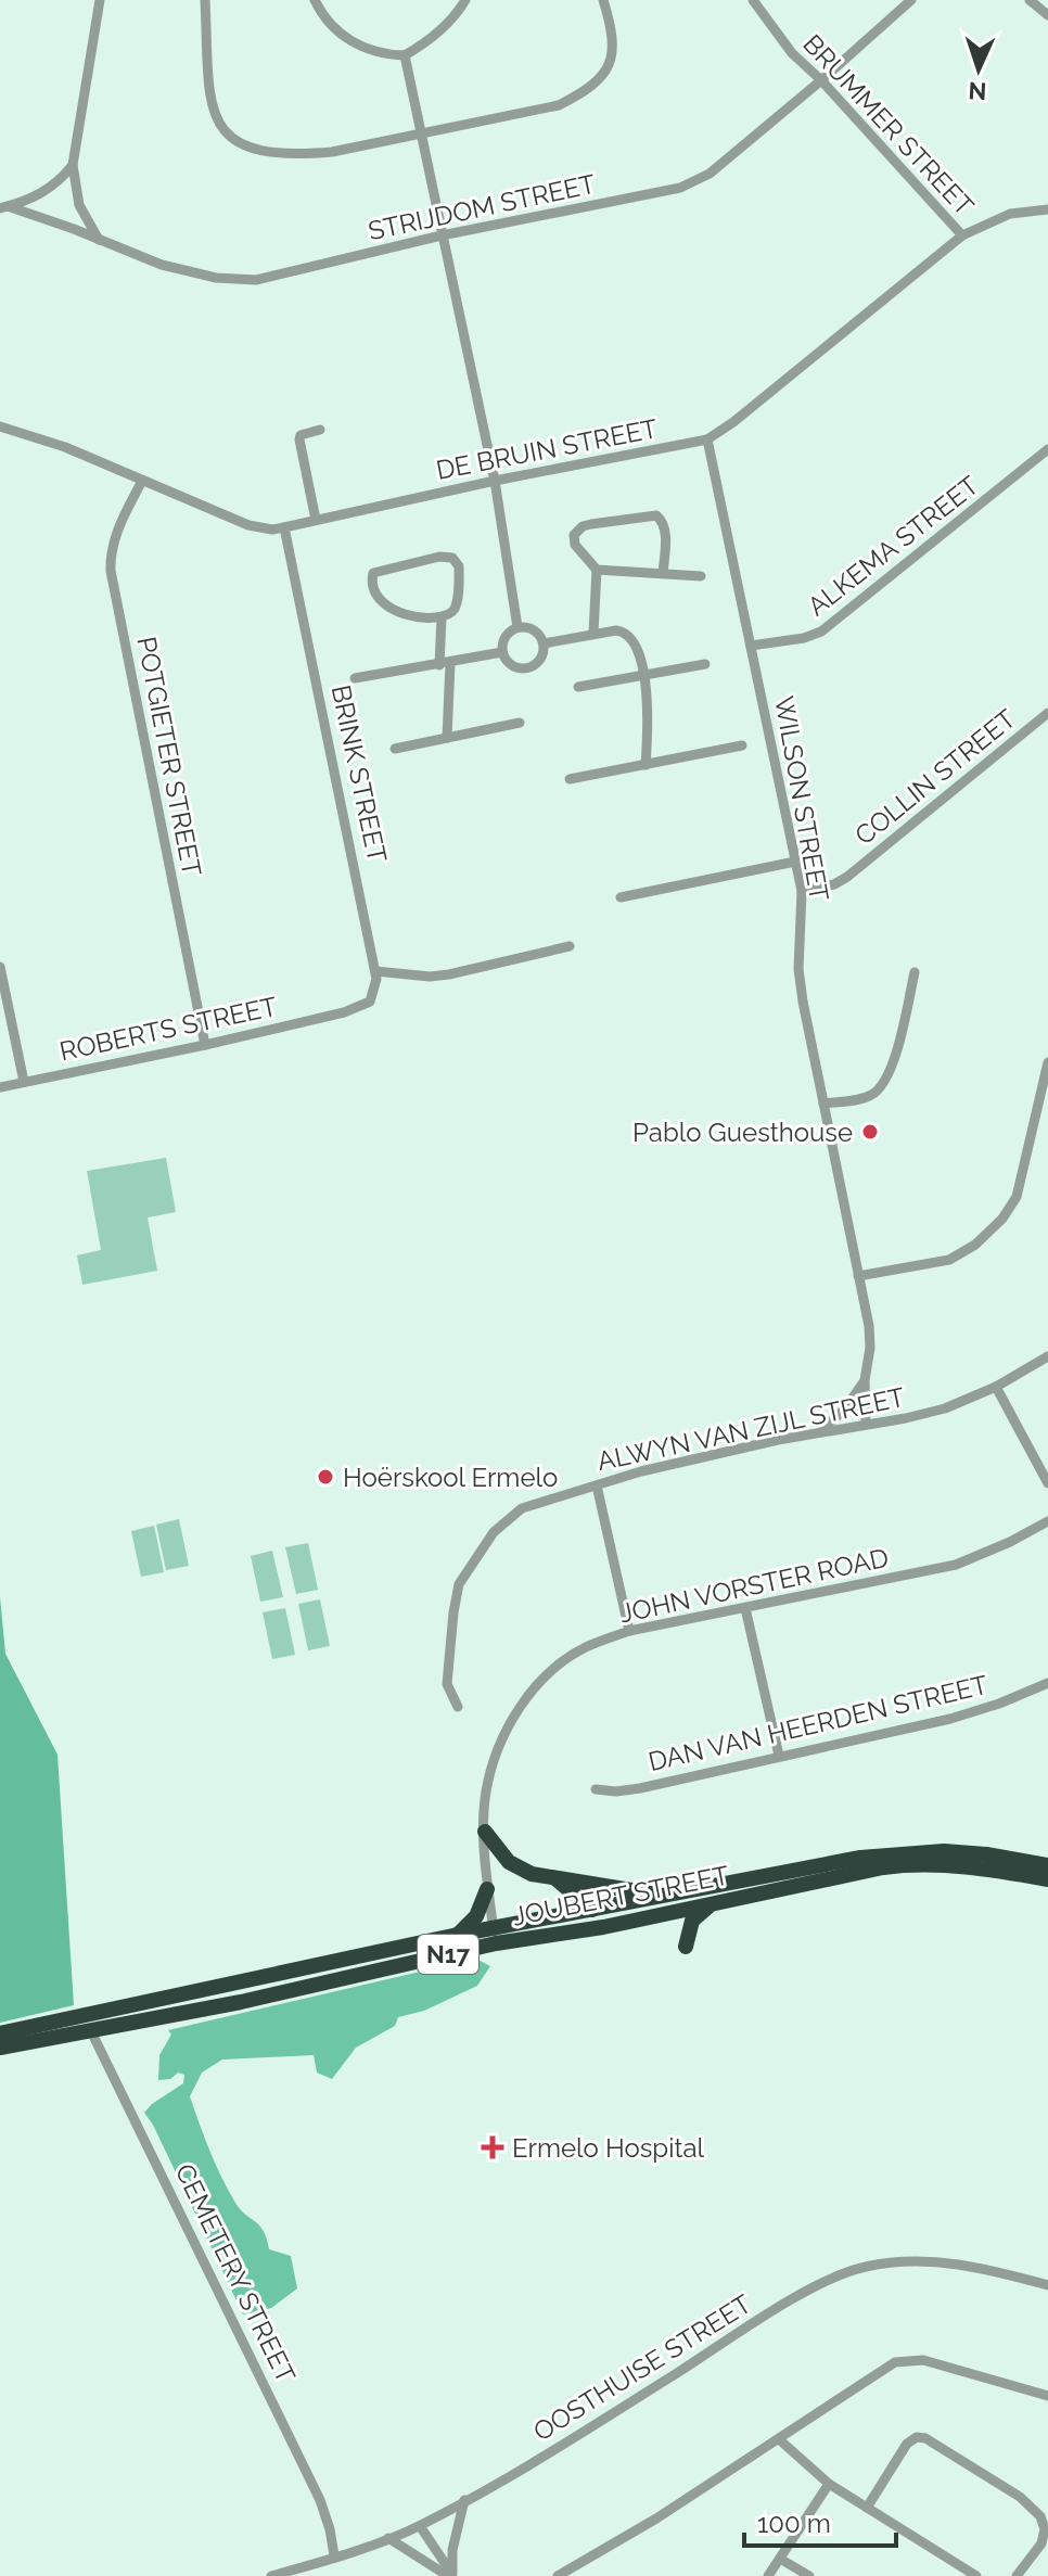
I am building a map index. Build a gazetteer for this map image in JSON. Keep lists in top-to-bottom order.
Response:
{
  "streets": {
    "highway": ["JOUBERT STREET", "N17"],
    "street": [
      "BRUMMER STREET",
      "STRIJDOM STREET",
      "DE BRUIN STREET",
      "ALKEMA STREET",
      "POTGIETER STREET",
      "BRINK STREET",
      "COLLIN STREET",
      "WILSON STREET",
      "ROBERTS STREET",
      "ALWYN VAN ZIJL STREET",
      "JOHN VORSTER ROAD",
      "DAN VAN HEERDEN STREET",
      "CEMETERY STREET",
      "OOSTHUISE STREET"
    ]
  },
  "crossings": [
    ["BRUMMER STREET", "STRIJDOM STREET"],
    ["BRUMMER STREET", "DE BRUIN STREET"],
    ["DE BRUIN STREET", "POTGIETER STREET"],
    ["DE BRUIN STREET", "BRINK STREET"],
    ["DE BRUIN STREET", "WILSON STREET"],
    ["ALKEMA STREET", "WILSON STREET"],
    ["POTGIETER STREET", "ROBERTS STREET"],
    ["BRINK STREET", "ROBERTS STREET"],
    ["COLLIN STREET", "WILSON STREET"],
    ["WILSON STREET", "ALWYN VAN ZIJL STREET"],
    ["JOHN VORSTER ROAD", "JOUBERT STREET"],
    ["JOUBERT STREET", "CEMETERY STREET"],
    ["CEMETERY STREET", "OOSTHUISE STREET"]
  ],
  "places": {
    "other": ["Pablo Guesthouse", "Hoërskool Ermelo"],
    "health": ["Ermelo Hospital"]
  },
  "scale_bar": "100 m",
  "north": "bottom"
}
